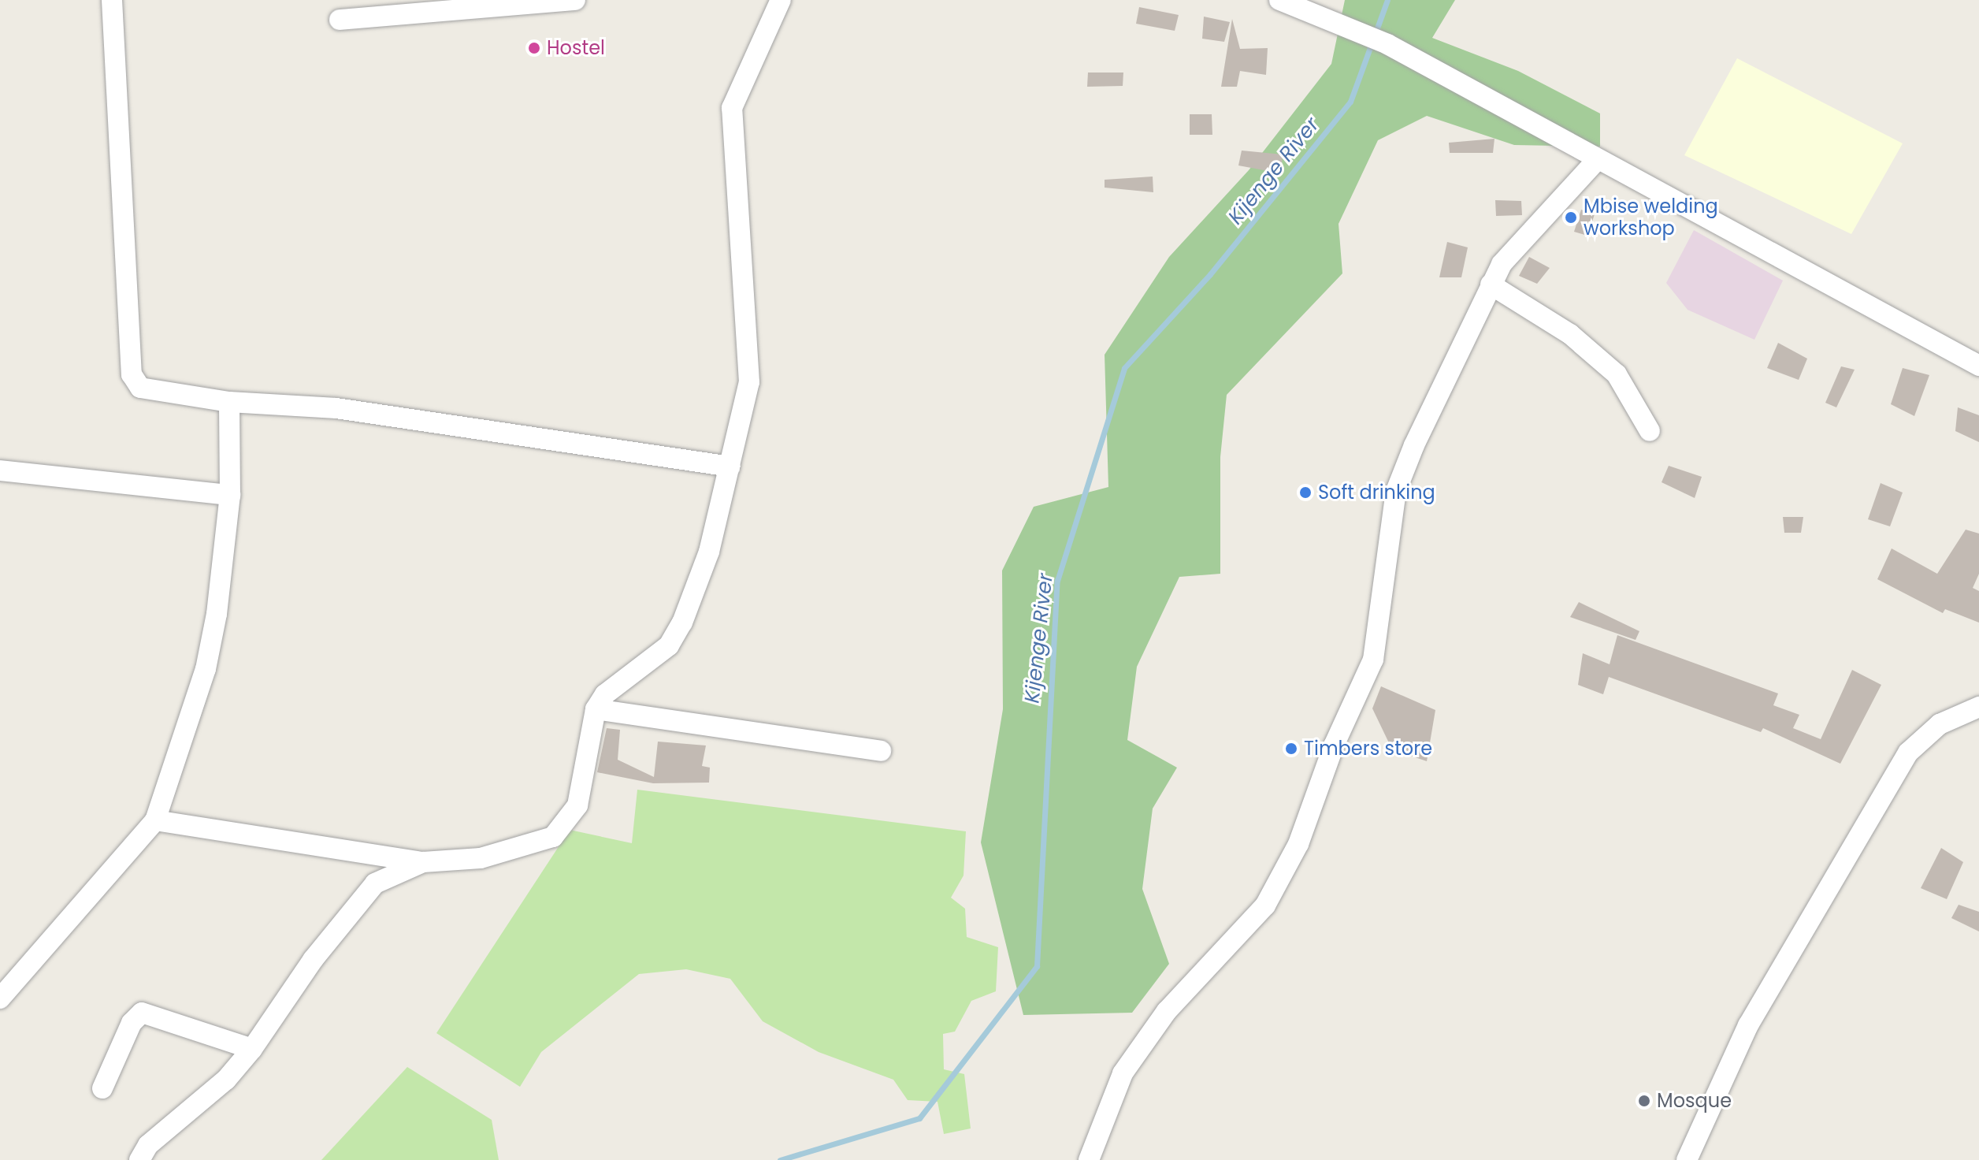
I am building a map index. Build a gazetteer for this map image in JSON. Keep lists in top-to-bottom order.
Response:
{
  "water": ["Kijenge River"],
  "places": [
    "Hostel",
    "Mbise welding workshop",
    "Soft drinking",
    "Timbers store",
    "Mosque"
  ]
}
